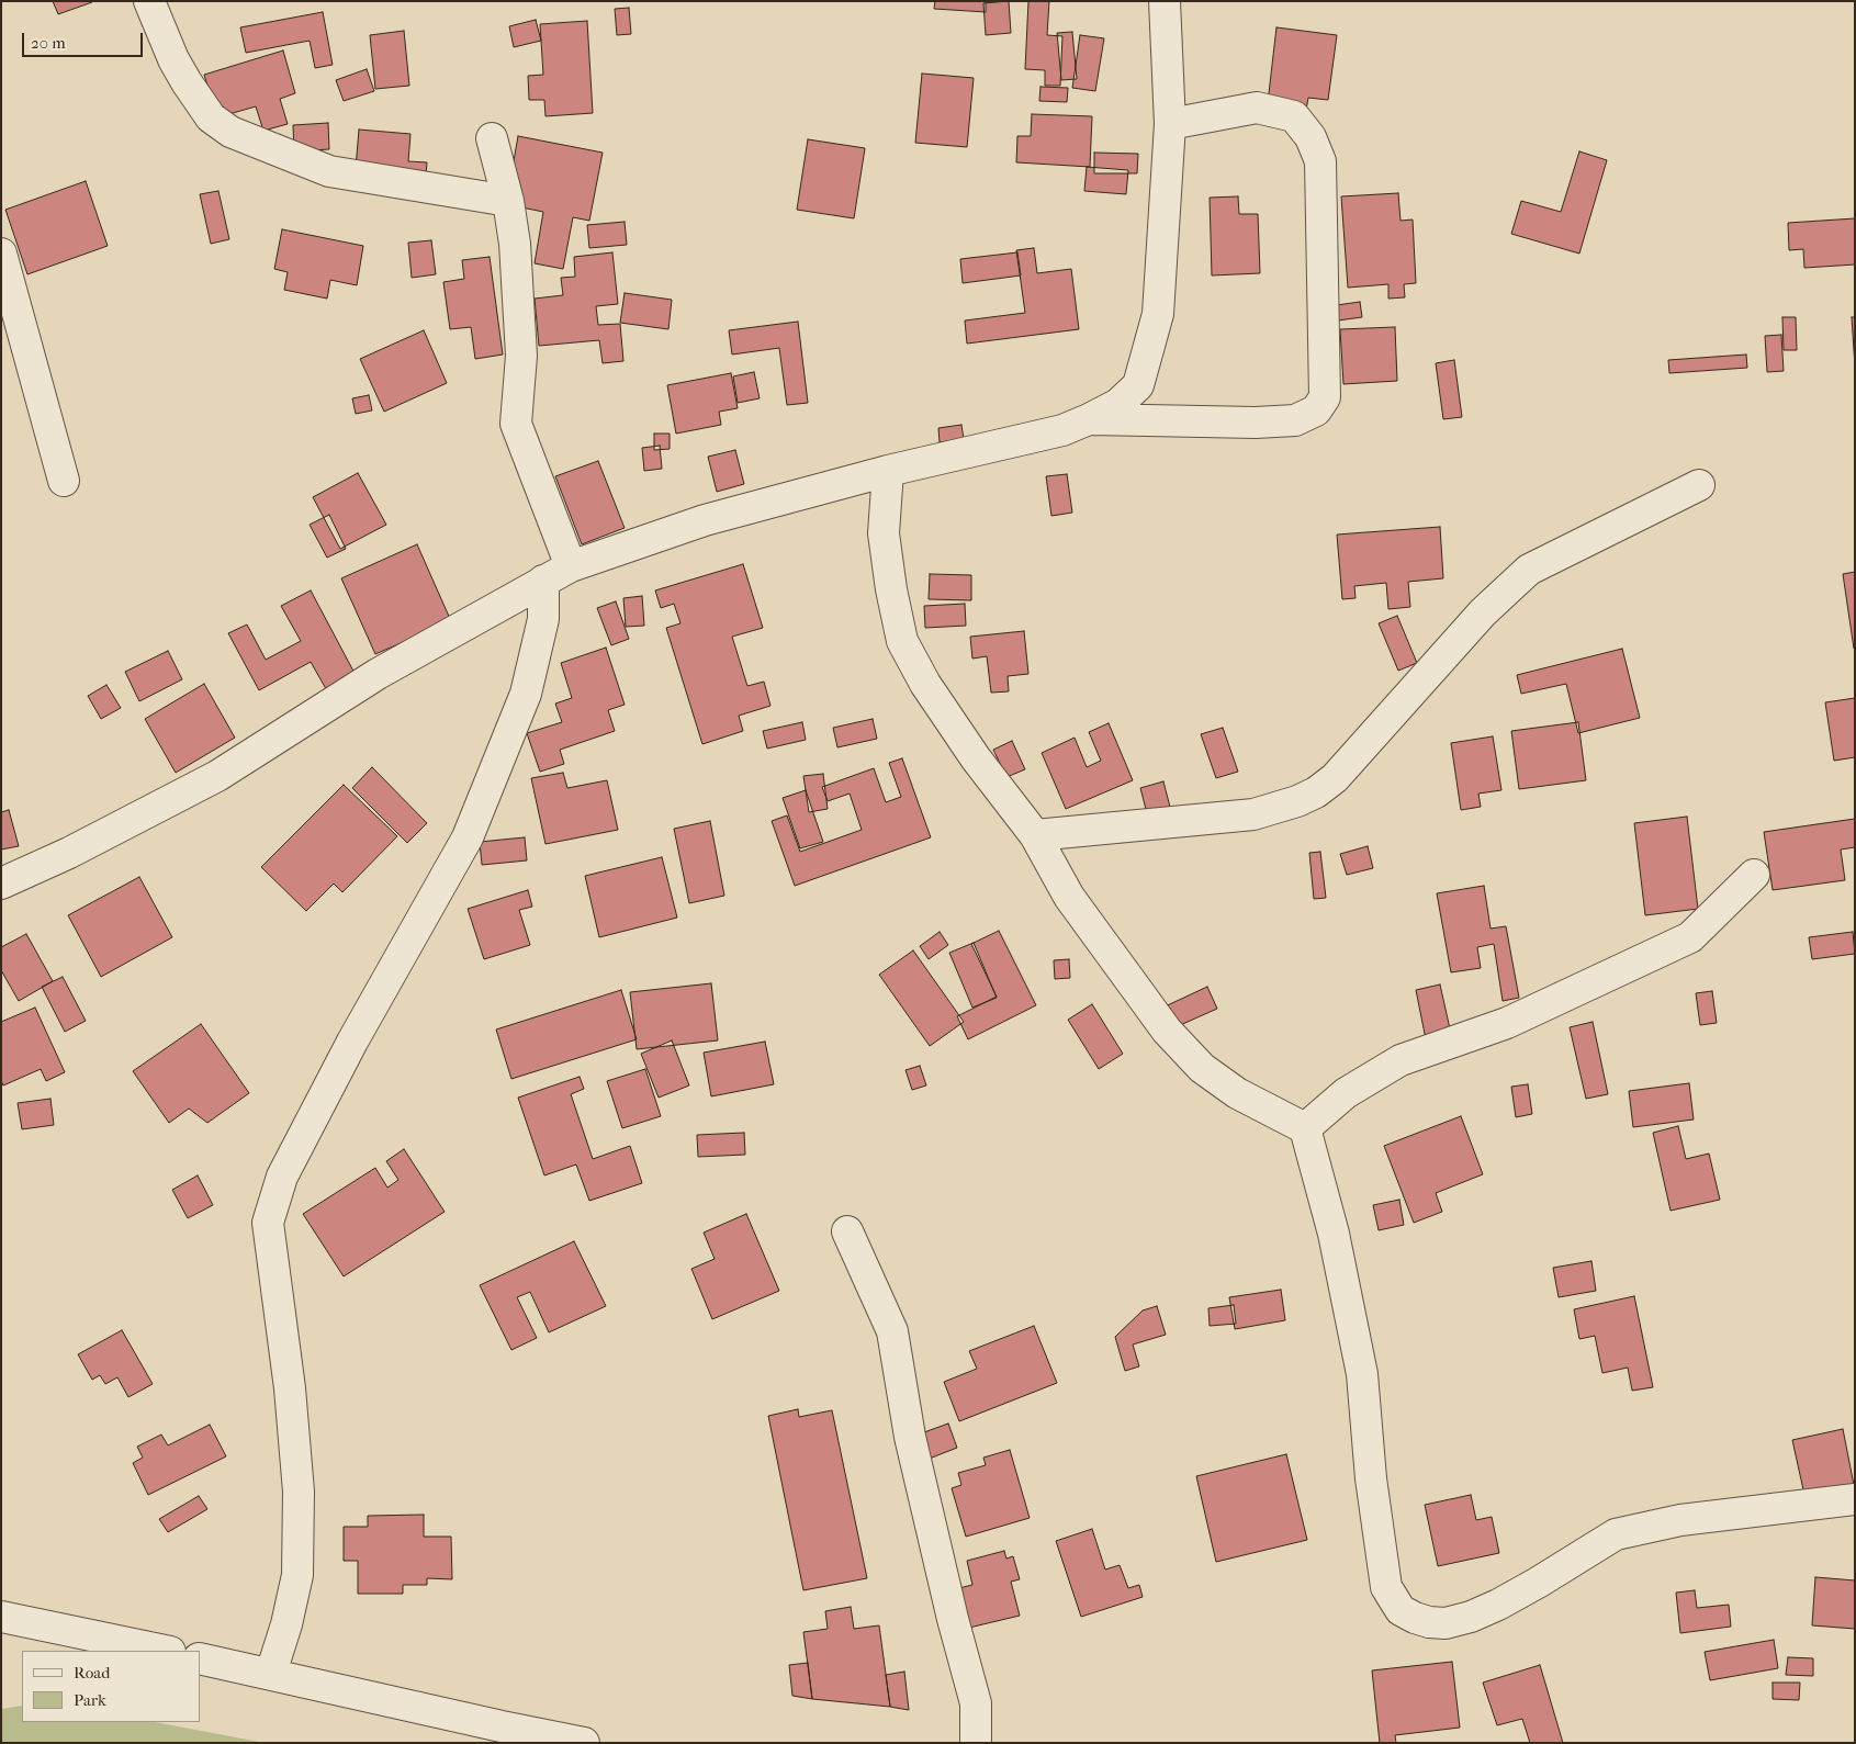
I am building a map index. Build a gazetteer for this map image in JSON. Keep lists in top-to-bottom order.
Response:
{
  "legend": ["Road", "Park"],
  "scale_bar": "20 m"
}
